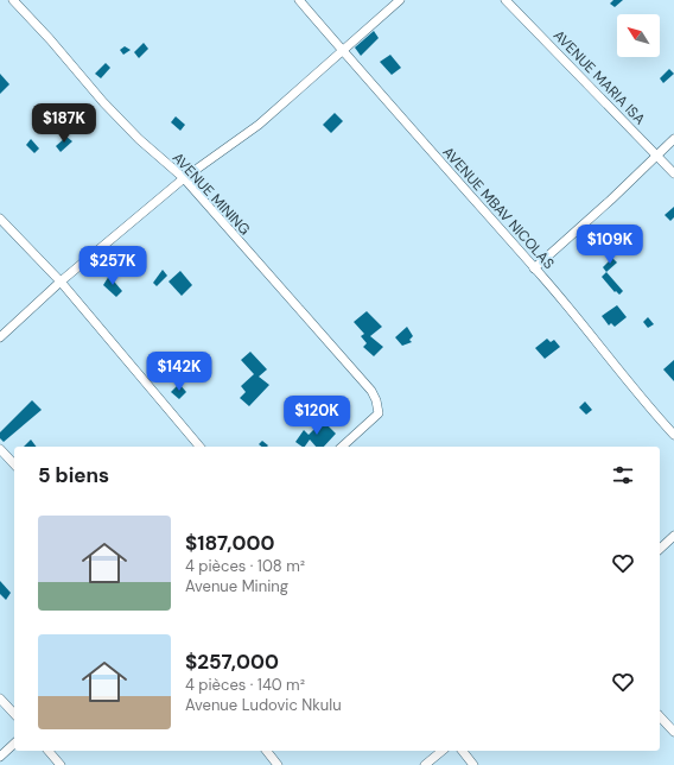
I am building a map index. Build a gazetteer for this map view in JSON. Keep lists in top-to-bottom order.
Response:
{
  "streets": {
    "street": ["AVENUE MARIA ISA", "AVENUE MINING", "AVENUE MBAV NICOLAS"]
  },
  "north": "top left",
  "page": {
    "price": [
      "$187K",
      "$109K",
      "$257K",
      "$142K",
      "$120K"
    ],
    "heading": "5 biens",
    "list": [
      {
        "name": "$187,000",
        "note": "4 pièces · 108 m² · Avenue Mining"
      },
      {
        "name": "$257,000",
        "note": "4 pièces · 140 m² · Avenue Ludovic Nkulu"
      }
    ]
  }
}
